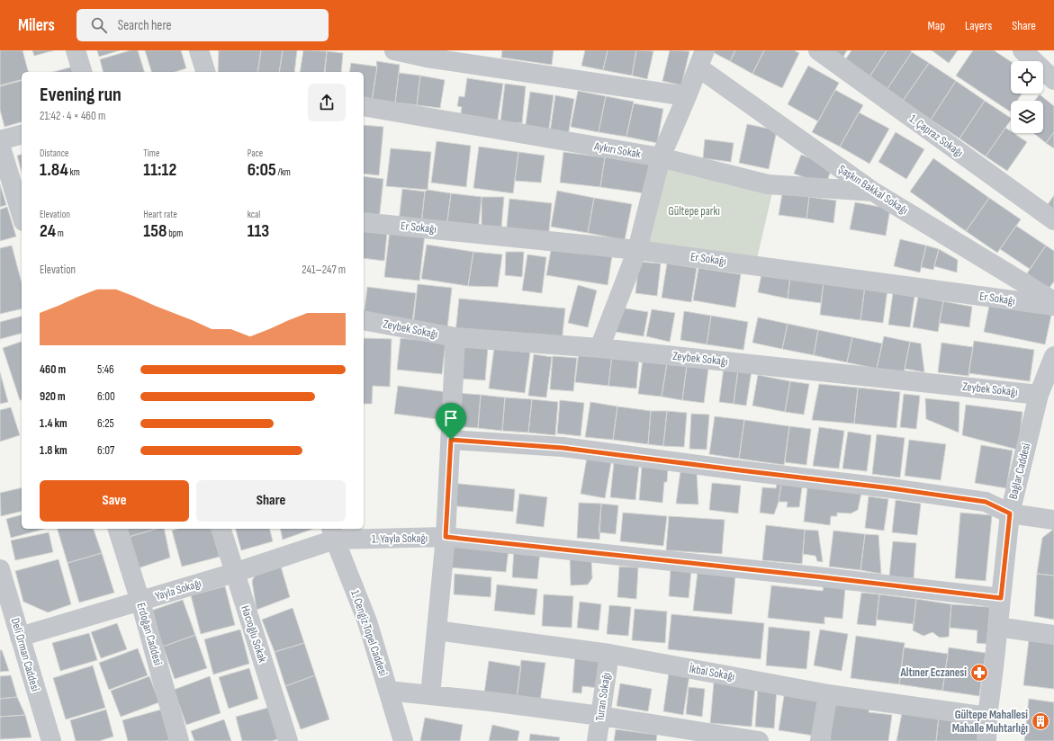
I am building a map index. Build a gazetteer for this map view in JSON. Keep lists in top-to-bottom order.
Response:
{
  "streets": {
    "street": [
      "1. Çapraz Sokağı",
      "Aykırı Sokak",
      "Şaşkın Bakkal Sokağı",
      "Er Sokağı",
      "Zeybek Sokağı",
      "Bağlar Caddesi",
      "1. Yayla Sokağı",
      "Yayla Sokağı",
      "1. Cengiz Topel Caddesi",
      "Erdoğan Caddesi",
      "Hacıoğlu Sokak",
      "Deli Orman Caddesi",
      "İkbal Sokağı",
      "Turan Sokağı"
    ]
  },
  "crossings": [
    ["Aykırı Sokak", "Şaşkın Bakkal Sokağı"],
    ["Zeybek Sokağı", "Bağlar Caddesi"],
    ["Bağlar Caddesi", "1. Yayla Sokağı"],
    ["Bağlar Caddesi", "İkbal Sokağı"],
    ["1. Yayla Sokağı", "Yayla Sokağı"],
    ["1. Yayla Sokağı", "1. Cengiz Topel Caddesi"],
    ["Yayla Sokağı", "1. Cengiz Topel Caddesi"],
    ["Yayla Sokağı", "Erdoğan Caddesi"],
    ["Yayla Sokağı", "Hacıoğlu Sokak"],
    ["Yayla Sokağı", "Deli Orman Caddesi"],
    ["İkbal Sokağı", "Turan Sokağı"]
  ],
  "parks": ["Gültepe parkı"],
  "places": {
    "pharmacy": ["Altıner Eczanesi"],
    "building": ["Gültepe Mahallesi Mahalle Muhtarlığı"]
  },
  "page": {
    "header": "Milers",
    "search": "Search here",
    "nav": ["Map", "Layers", "Share"],
    "heading": ["Evening run", "21:42 · 4 × 460 m"],
    "stats": [
      ["Distance", "1.84 km"],
      ["Time", "11:12"],
      ["Pace", "6:05 /km"],
      ["Elevation", "24 m"],
      ["Heart rate", "158 bpm"],
      ["kcal", "113"]
    ],
    "chart": ["Elevation", "241–247 m"],
    "list": [
      {
        "name": "460 m",
        "note": "5:46"
      },
      {
        "name": "920 m",
        "note": "6:00"
      },
      {
        "name": "1.4 km",
        "note": "6:25"
      },
      {
        "name": "1.8 km",
        "note": "6:07"
      }
    ],
    "buttons": ["Save", "Share"]
  }
}
